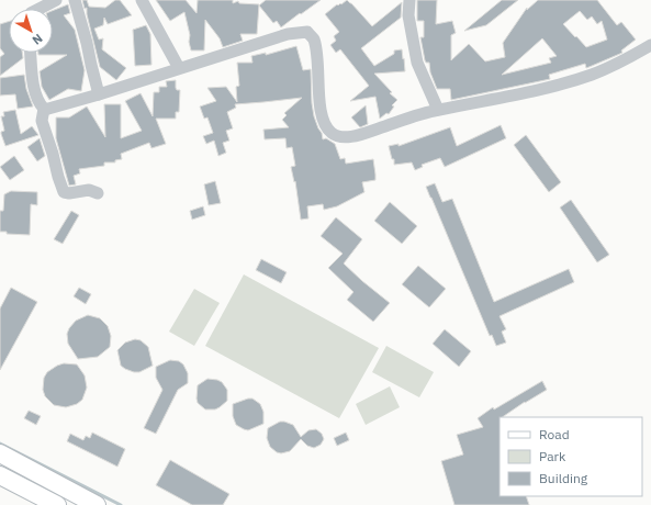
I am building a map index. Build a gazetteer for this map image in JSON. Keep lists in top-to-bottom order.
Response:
{
  "legend": ["Road", "Park", "Building"],
  "north": "bottom right"
}
